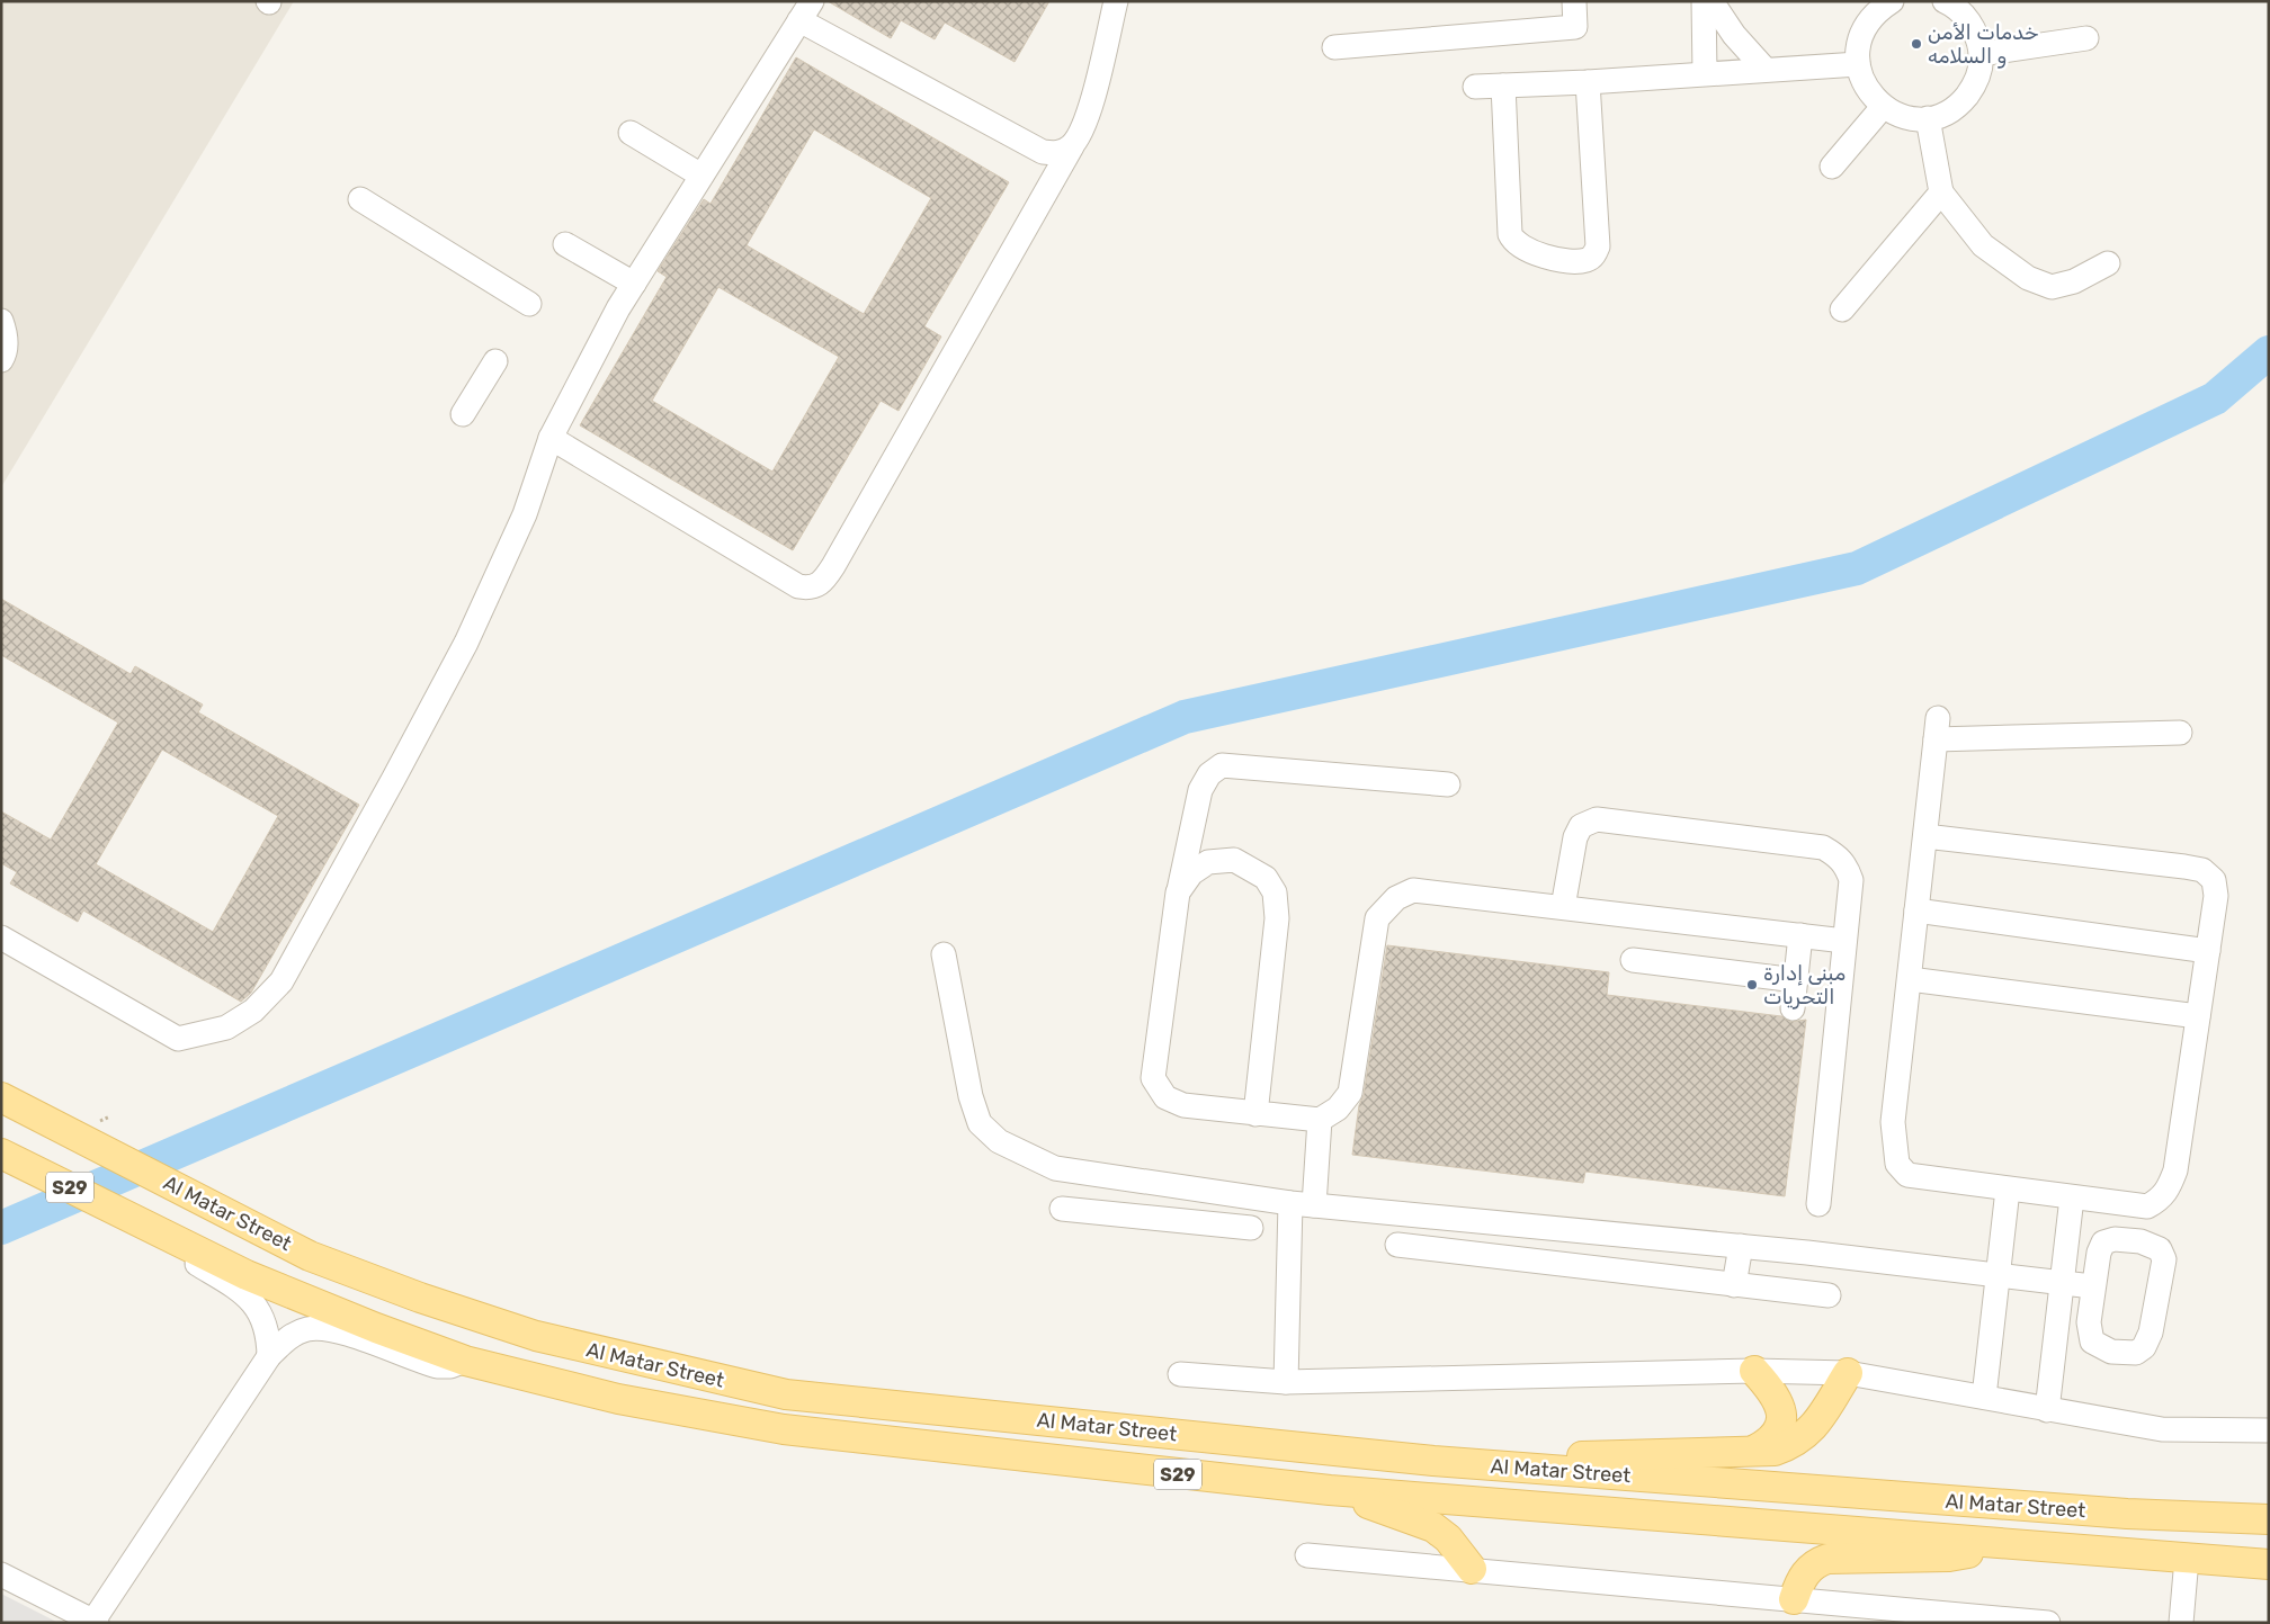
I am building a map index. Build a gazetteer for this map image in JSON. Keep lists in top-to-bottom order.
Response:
{
  "streets": {
    "main road": ["S29", "Al Matar Street"]
  },
  "places": ["خدمات الأمن و السلامه", "مبنى إدارة التحريات"]
}
